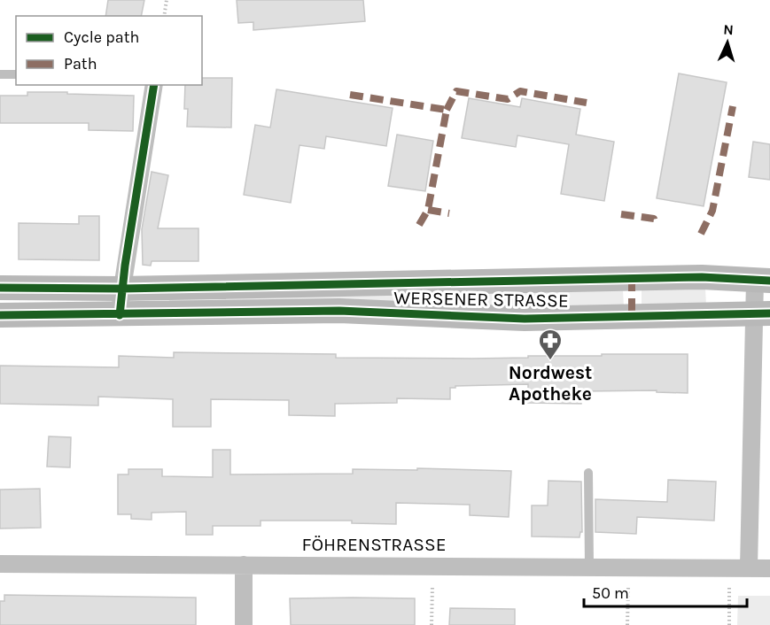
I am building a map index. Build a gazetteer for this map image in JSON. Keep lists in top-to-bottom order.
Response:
{
  "streets": {
    "main road": ["WERSENER STRASSE"],
    "street": ["FÖHRENSTRASSE"]
  },
  "places": {
    "pharmacy": ["Nordwest Apotheke"]
  },
  "legend": ["Cycle path", "Path"],
  "scale_bar": "50 m",
  "north": "top"
}
